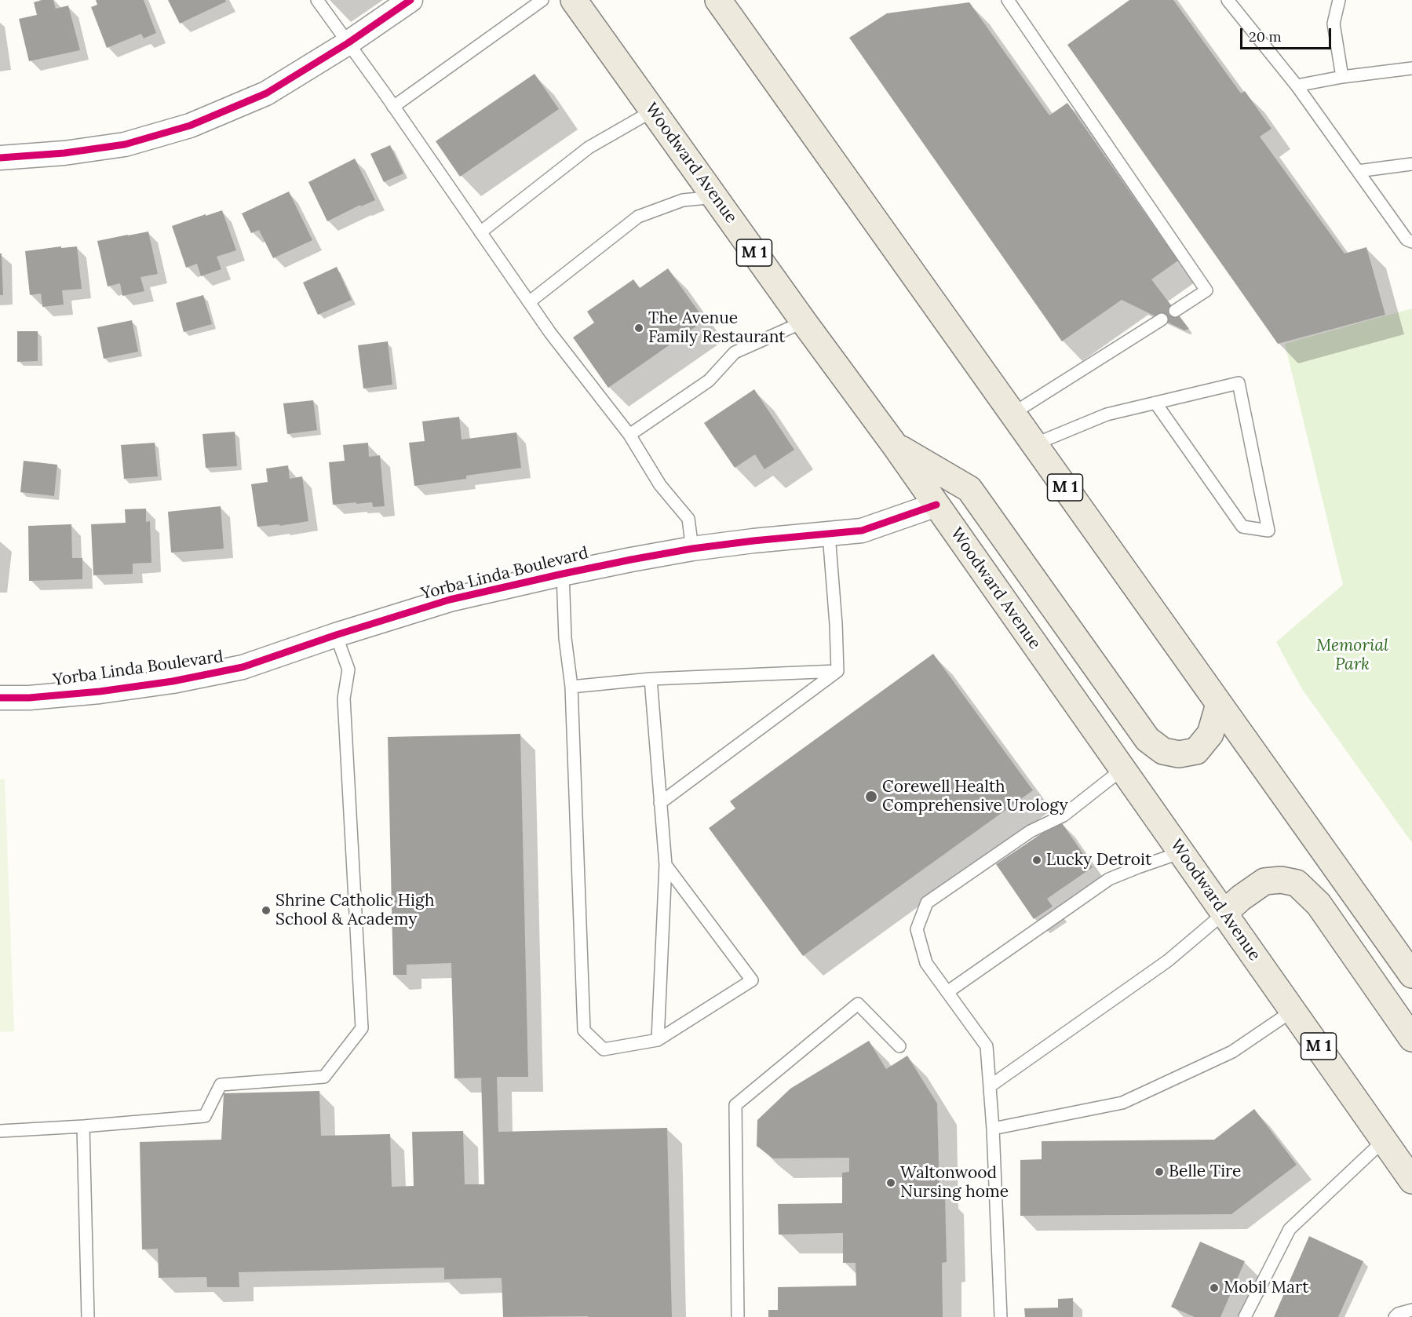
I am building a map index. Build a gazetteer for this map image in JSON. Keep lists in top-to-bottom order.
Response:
{
  "streets": {
    "main road": ["Woodward Avenue", "M 1"],
    "street": ["Yorba Linda Boulevard"]
  },
  "crossings": [
    ["Woodward Avenue", "Yorba Linda Boulevard"]
  ],
  "parks": ["Memorial Park"],
  "places": [
    "The Avenue Family Restaurant",
    "Corewell Health Comprehensive Urology",
    "Lucky Detroit",
    "Shrine Catholic High School & Academy",
    "Belle Tire",
    "Waltonwood Nursing home",
    "Mobil Mart"
  ],
  "scale_bar": "20 m"
}
